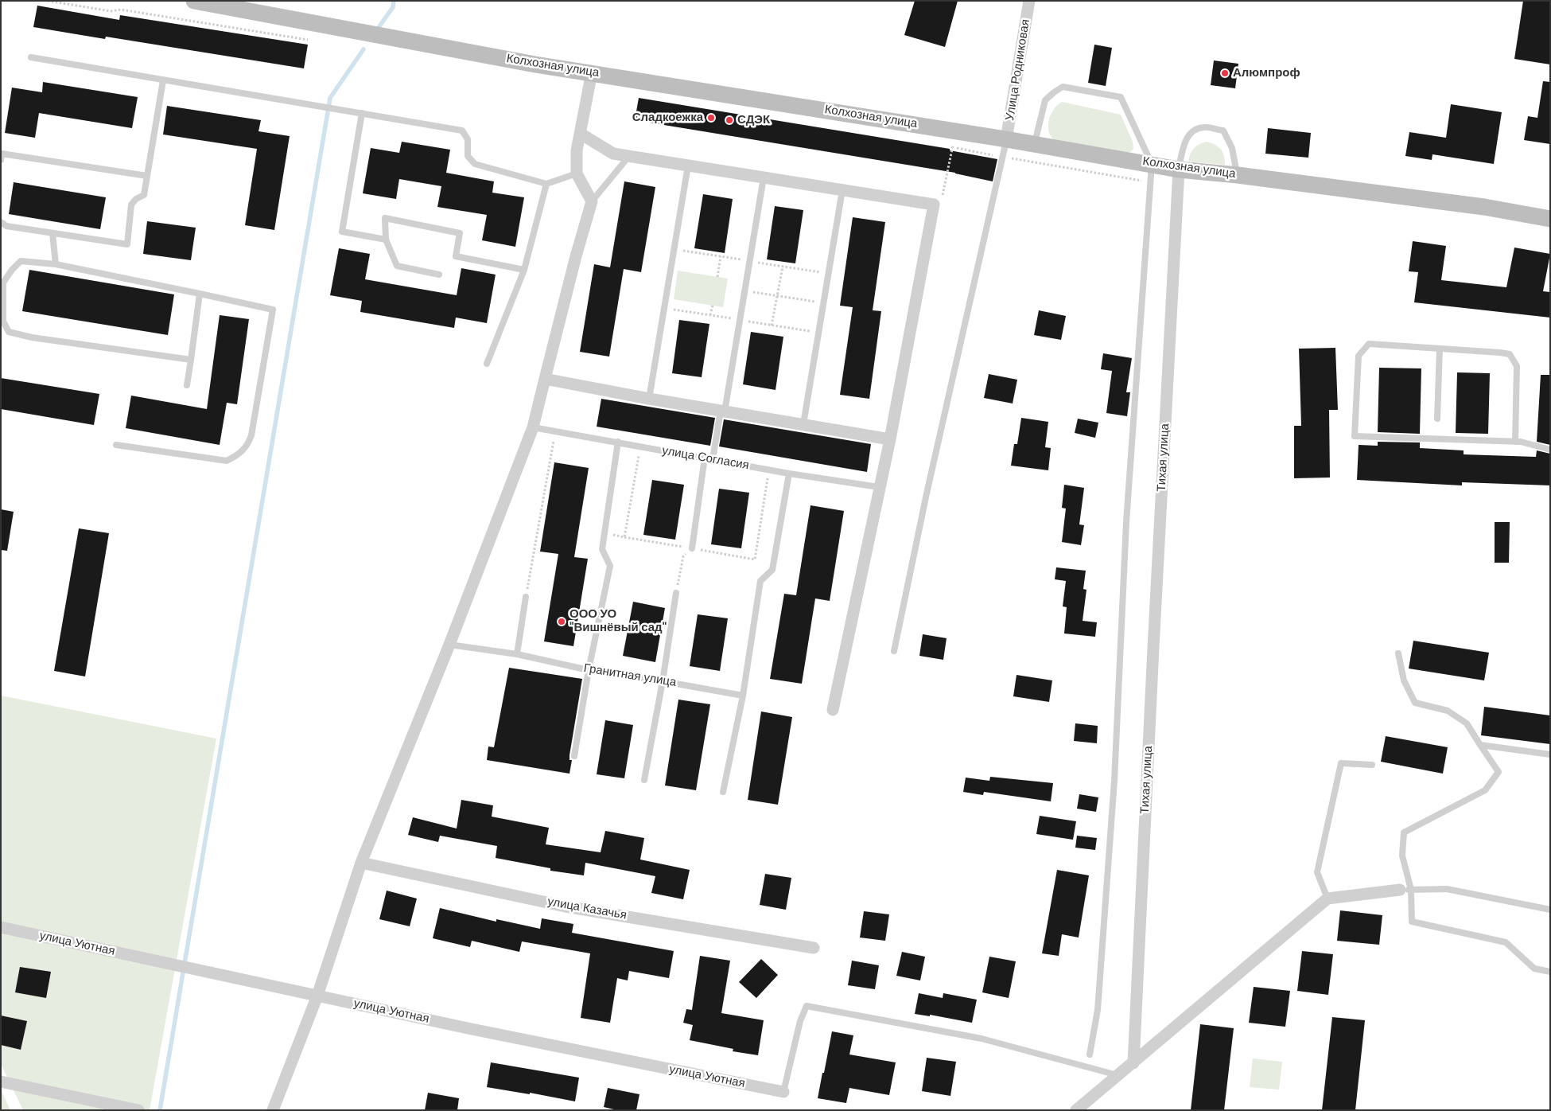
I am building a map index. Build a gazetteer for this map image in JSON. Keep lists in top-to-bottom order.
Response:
{
  "streets": {
    "street": [
      "Колхозная улица",
      "Улица Родниковая",
      "Тихая улица",
      "улица Казачья",
      "улица Уютная"
    ],
    "lane": ["улица Согласия", "Гранитная улица"]
  },
  "crossings": [
    ["Колхозная улица", "Улица Родниковая"],
    ["Колхозная улица", "Тихая улица"]
  ],
  "places": [
    "Алюмпроф",
    "Сладкоежка",
    "СДЭК",
    "ООО УО \"Вишнёвый сад\""
  ]
}
